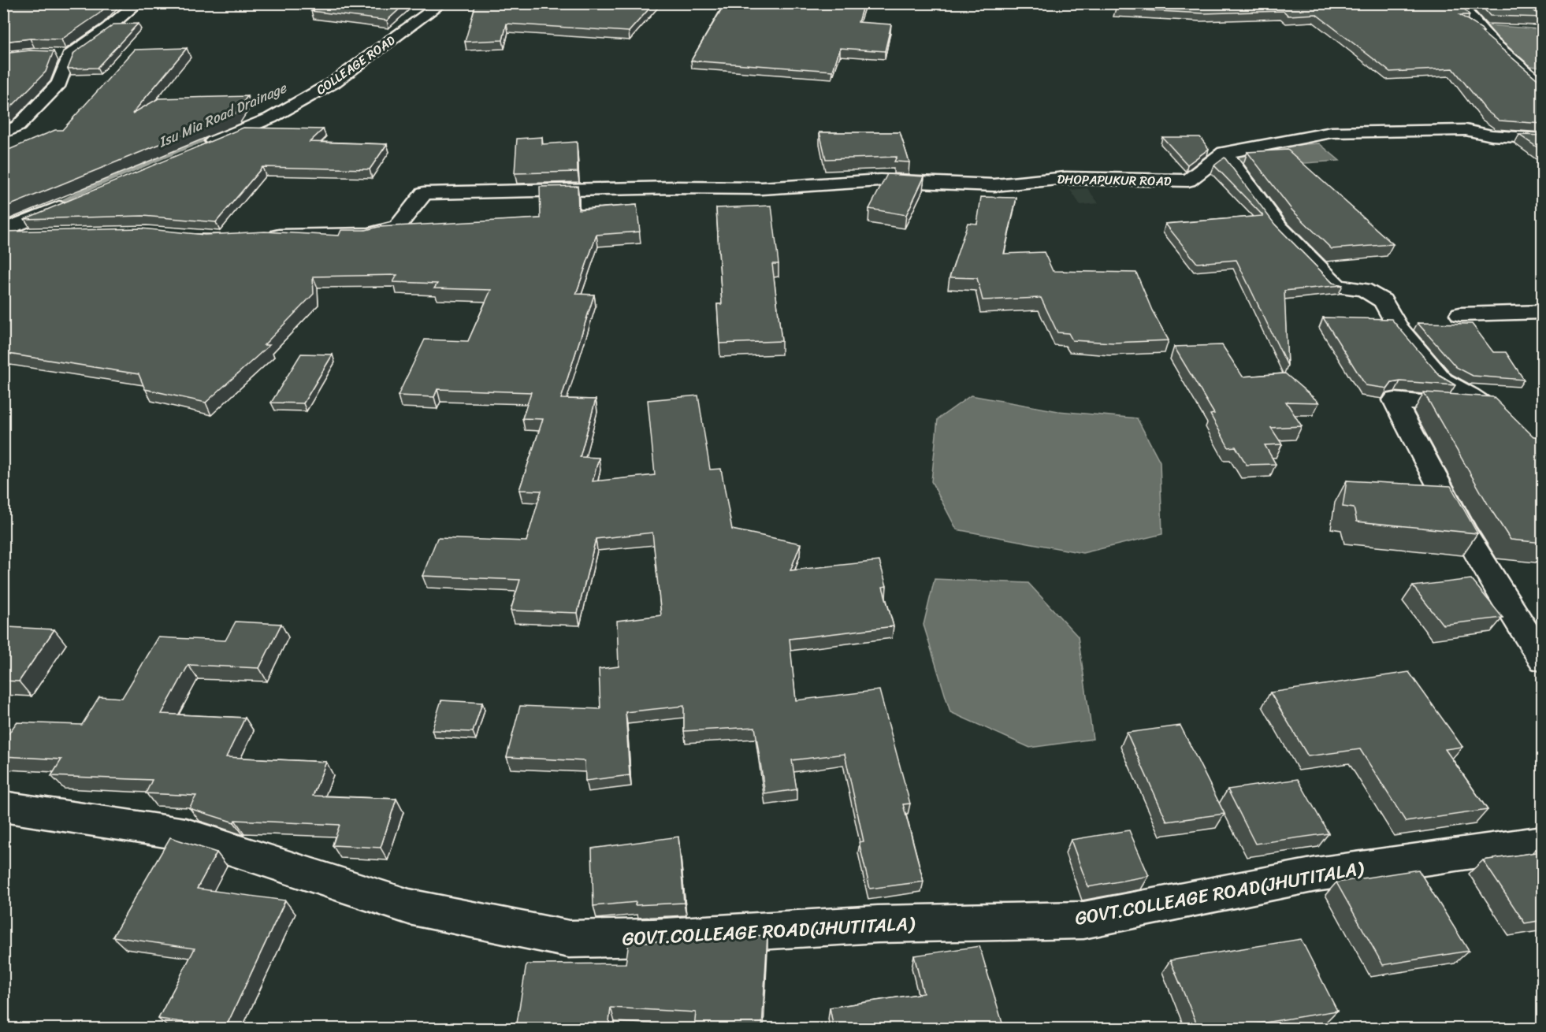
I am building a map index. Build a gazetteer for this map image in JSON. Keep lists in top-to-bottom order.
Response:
{
  "streets": {
    "street": ["COLLEAGE ROAD", "DHOPAPUKUR ROAD", "GOVT.COLLEAGE ROAD(JHUTITALA)"]
  },
  "water": ["Isu Mia Road Drainage"]
}
